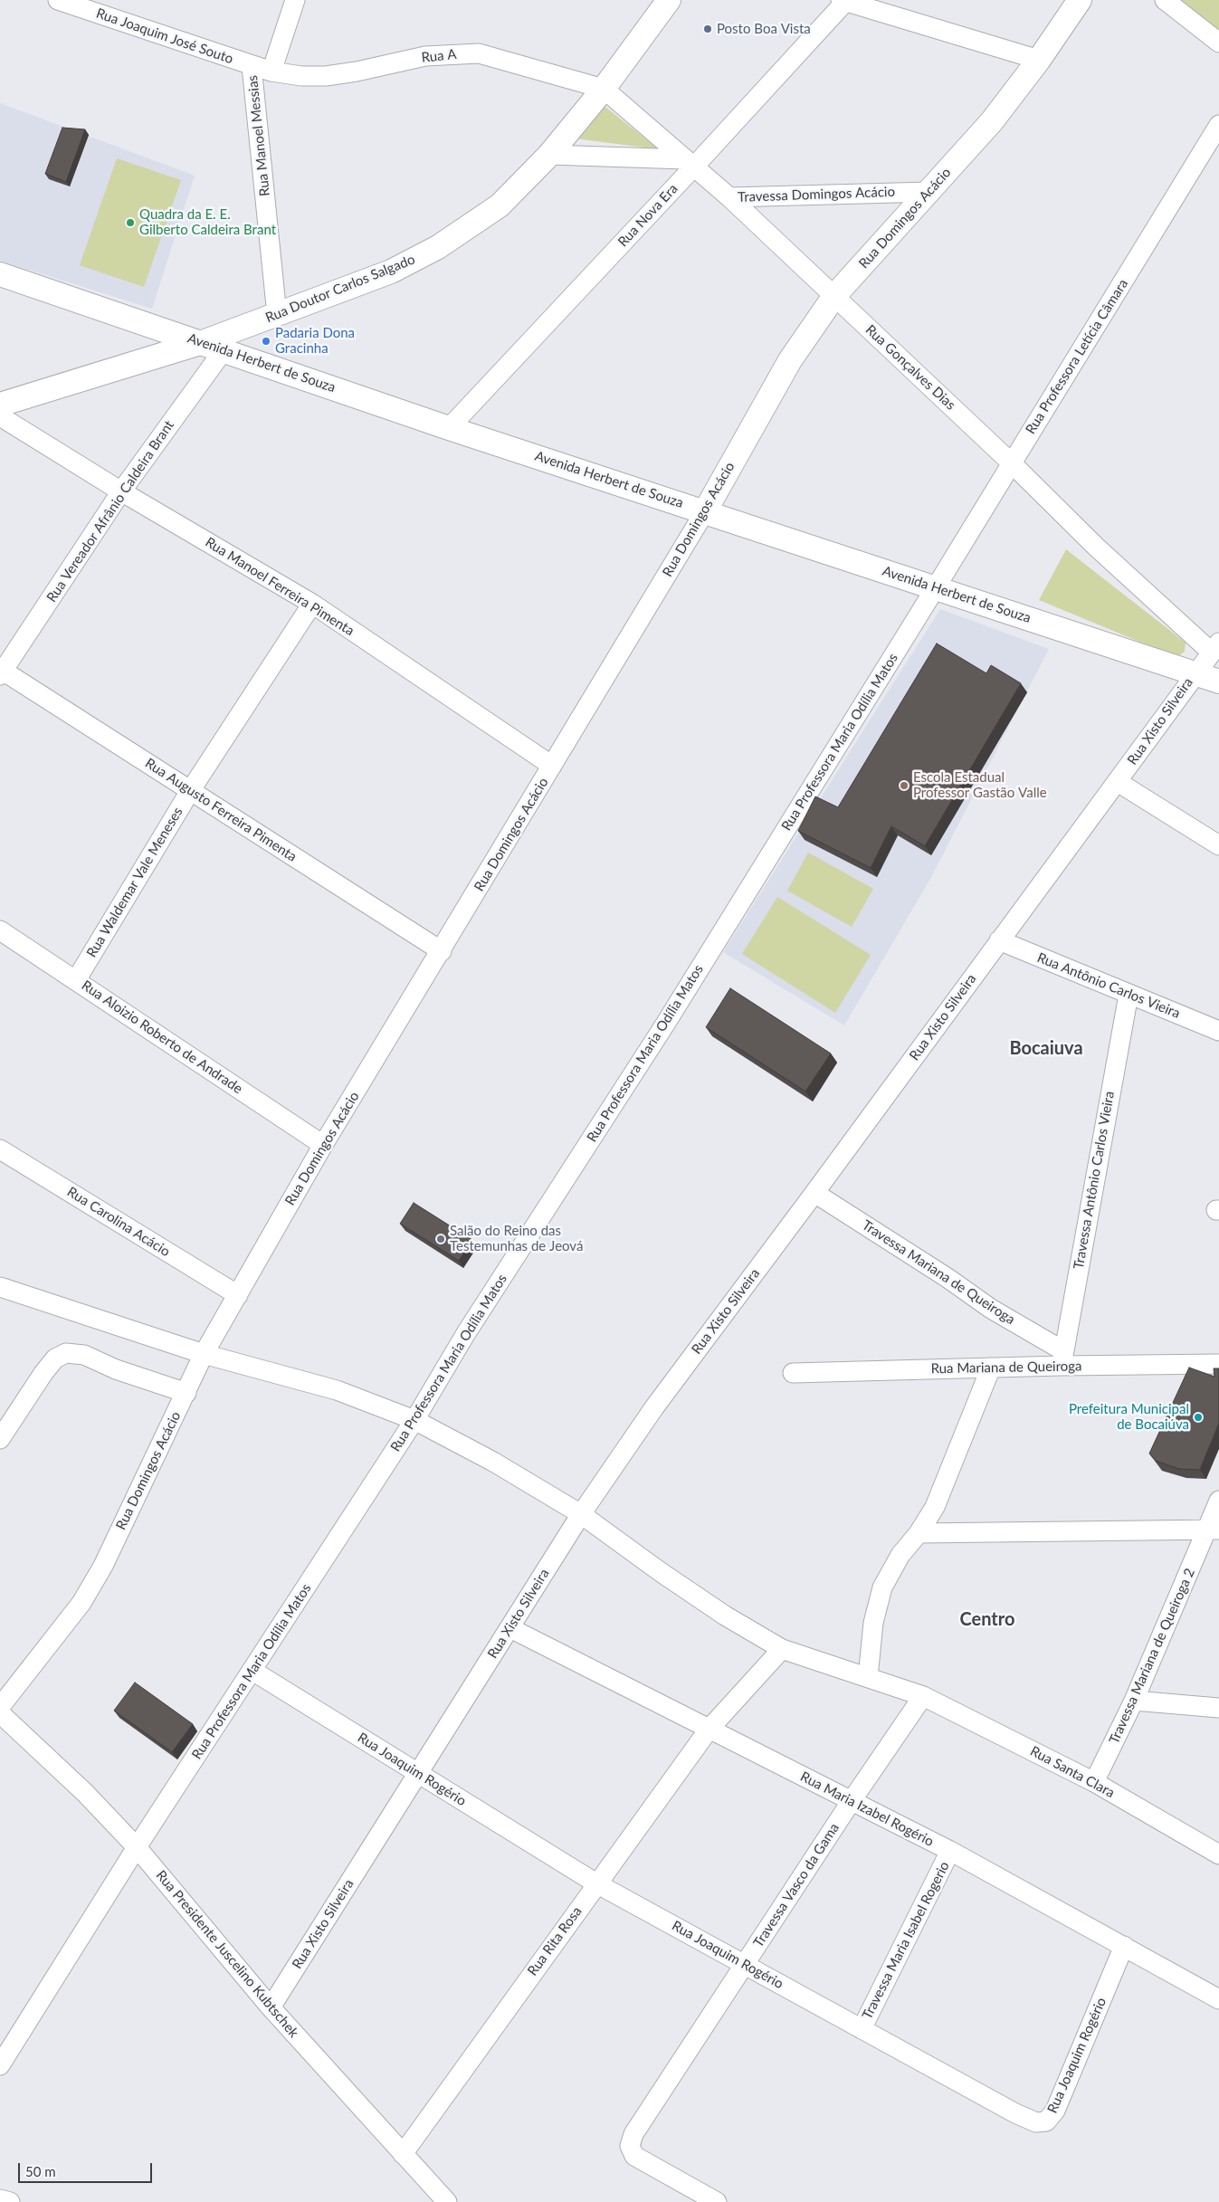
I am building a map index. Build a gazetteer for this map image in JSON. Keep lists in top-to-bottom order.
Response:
{
  "streets": {
    "street": [
      "Rua Joaquim José Souto",
      "Rua A",
      "Rua Manoel Messias",
      "Travessa Domingos Acácio",
      "Rua Nova Era",
      "Rua Domingos Acácio",
      "Rua Doutor Carlos Salgado",
      "Rua Professora Letícia Câmara",
      "Avenida Herbert de Souza",
      "Rua Gonçalves Dias",
      "Rua Vereador Afrânio Caldeira Brant",
      "Rua Manoel Ferreira Pimenta",
      "Rua Xisto Silveira",
      "Rua Professora Maria Odília Matos",
      "Rua Augusto Ferreira Pimenta",
      "Rua Waldemar Vale Meneses",
      "Rua Antônio Carlos Vieira",
      "Rua Aloizio Roberto de Andrade",
      "Travessa Antônio Carlos Vieira",
      "Rua Carolina Acácio",
      "Travessa Mariana de Queiroga",
      "Rua Mariana de Queiroga",
      "Travessa Mariana de Queiroga 2",
      "Rua Joaquim Rogério",
      "Rua Santa Clara",
      "Rua Maria Izabel Rogério",
      "Travessa Vasco da Gama",
      "Travessa Maria Isabel Rogerio",
      "Rua Rita Rosa",
      "Rua Presidente Juscelino Kubtschek"
    ]
  },
  "crossings": [
    ["Rua Joaquim José Souto", "Rua A"],
    ["Rua Joaquim José Souto", "Rua Manoel Messias"],
    ["Rua A", "Rua Doutor Carlos Salgado"],
    ["Rua A", "Rua Gonçalves Dias"],
    ["Rua Manoel Messias", "Rua Doutor Carlos Salgado"],
    ["Travessa Domingos Acácio", "Rua Domingos Acácio"],
    ["Travessa Domingos Acácio", "Rua Gonçalves Dias"],
    ["Rua Nova Era", "Avenida Herbert de Souza"],
    ["Rua Nova Era", "Rua Gonçalves Dias"],
    ["Rua Domingos Acácio", "Avenida Herbert de Souza"],
    ["Rua Domingos Acácio", "Rua Gonçalves Dias"],
    ["Rua Domingos Acácio", "Rua Manoel Ferreira Pimenta"],
    ["Rua Domingos Acácio", "Rua Augusto Ferreira Pimenta"],
    ["Rua Domingos Acácio", "Rua Aloizio Roberto de Andrade"],
    ["Rua Domingos Acácio", "Rua Carolina Acácio"],
    ["Rua Domingos Acácio", "Rua Santa Clara"],
    ["Rua Doutor Carlos Salgado", "Avenida Herbert de Souza"],
    ["Rua Doutor Carlos Salgado", "Rua Gonçalves Dias"],
    ["Rua Doutor Carlos Salgado", "Rua Vereador Afrânio Caldeira Brant"],
    ["Rua Professora Letícia Câmara", "Avenida Herbert de Souza"],
    ["Rua Professora Letícia Câmara", "Rua Gonçalves Dias"],
    ["Rua Professora Letícia Câmara", "Rua Professora Maria Odília Matos"],
    ["Avenida Herbert de Souza", "Rua Vereador Afrânio Caldeira Brant"],
    ["Avenida Herbert de Souza", "Rua Xisto Silveira"],
    ["Avenida Herbert de Souza", "Rua Professora Maria Odília Matos"],
    ["Rua Gonçalves Dias", "Rua Xisto Silveira"],
    ["Rua Vereador Afrânio Caldeira Brant", "Rua Manoel Ferreira Pimenta"],
    ["Rua Vereador Afrânio Caldeira Brant", "Rua Augusto Ferreira Pimenta"],
    ["Rua Manoel Ferreira Pimenta", "Rua Waldemar Vale Meneses"],
    ["Rua Xisto Silveira", "Rua Antônio Carlos Vieira"],
    ["Rua Xisto Silveira", "Travessa Mariana de Queiroga"],
    ["Rua Xisto Silveira", "Rua Joaquim Rogério"],
    ["Rua Xisto Silveira", "Rua Santa Clara"],
    ["Rua Xisto Silveira", "Rua Maria Izabel Rogério"],
    ["Rua Xisto Silveira", "Rua Presidente Juscelino Kubtschek"],
    ["Rua Professora Maria Odília Matos", "Rua Joaquim Rogério"],
    ["Rua Professora Maria Odília Matos", "Rua Santa Clara"],
    ["Rua Professora Maria Odília Matos", "Rua Presidente Juscelino Kubtschek"],
    ["Rua Augusto Ferreira Pimenta", "Rua Waldemar Vale Meneses"],
    ["Rua Waldemar Vale Meneses", "Rua Aloizio Roberto de Andrade"],
    ["Rua Antônio Carlos Vieira", "Travessa Antônio Carlos Vieira"],
    ["Travessa Antônio Carlos Vieira", "Travessa Mariana de Queiroga"],
    ["Travessa Antônio Carlos Vieira", "Rua Mariana de Queiroga"],
    ["Travessa Mariana de Queiroga", "Rua Mariana de Queiroga"],
    ["Travessa Mariana de Queiroga 2", "Rua Santa Clara"],
    ["Rua Joaquim Rogério", "Rua Maria Izabel Rogério"],
    ["Rua Joaquim Rogério", "Travessa Vasco da Gama"],
    ["Rua Joaquim Rogério", "Travessa Maria Isabel Rogerio"],
    ["Rua Joaquim Rogério", "Rua Rita Rosa"],
    ["Rua Santa Clara", "Travessa Vasco da Gama"],
    ["Rua Santa Clara", "Rua Rita Rosa"],
    ["Rua Maria Izabel Rogério", "Travessa Vasco da Gama"],
    ["Rua Maria Izabel Rogério", "Travessa Maria Isabel Rogerio"],
    ["Rua Maria Izabel Rogério", "Rua Rita Rosa"],
    ["Rua Rita Rosa", "Rua Presidente Juscelino Kubtschek"]
  ],
  "districts": ["Bocaiuva", "Centro"],
  "places": [
    "Posto Boa Vista",
    "Quadra da E. E. Gilberto Caldeira Brant",
    "Padaria Dona Gracinha",
    "Escola Estadual Professor Gastão Valle",
    "Salão do Reino das Testemunhas de Jeová",
    "Prefeitura Municipal de Bocaiúva"
  ],
  "scale_bar": "50 m"
}
